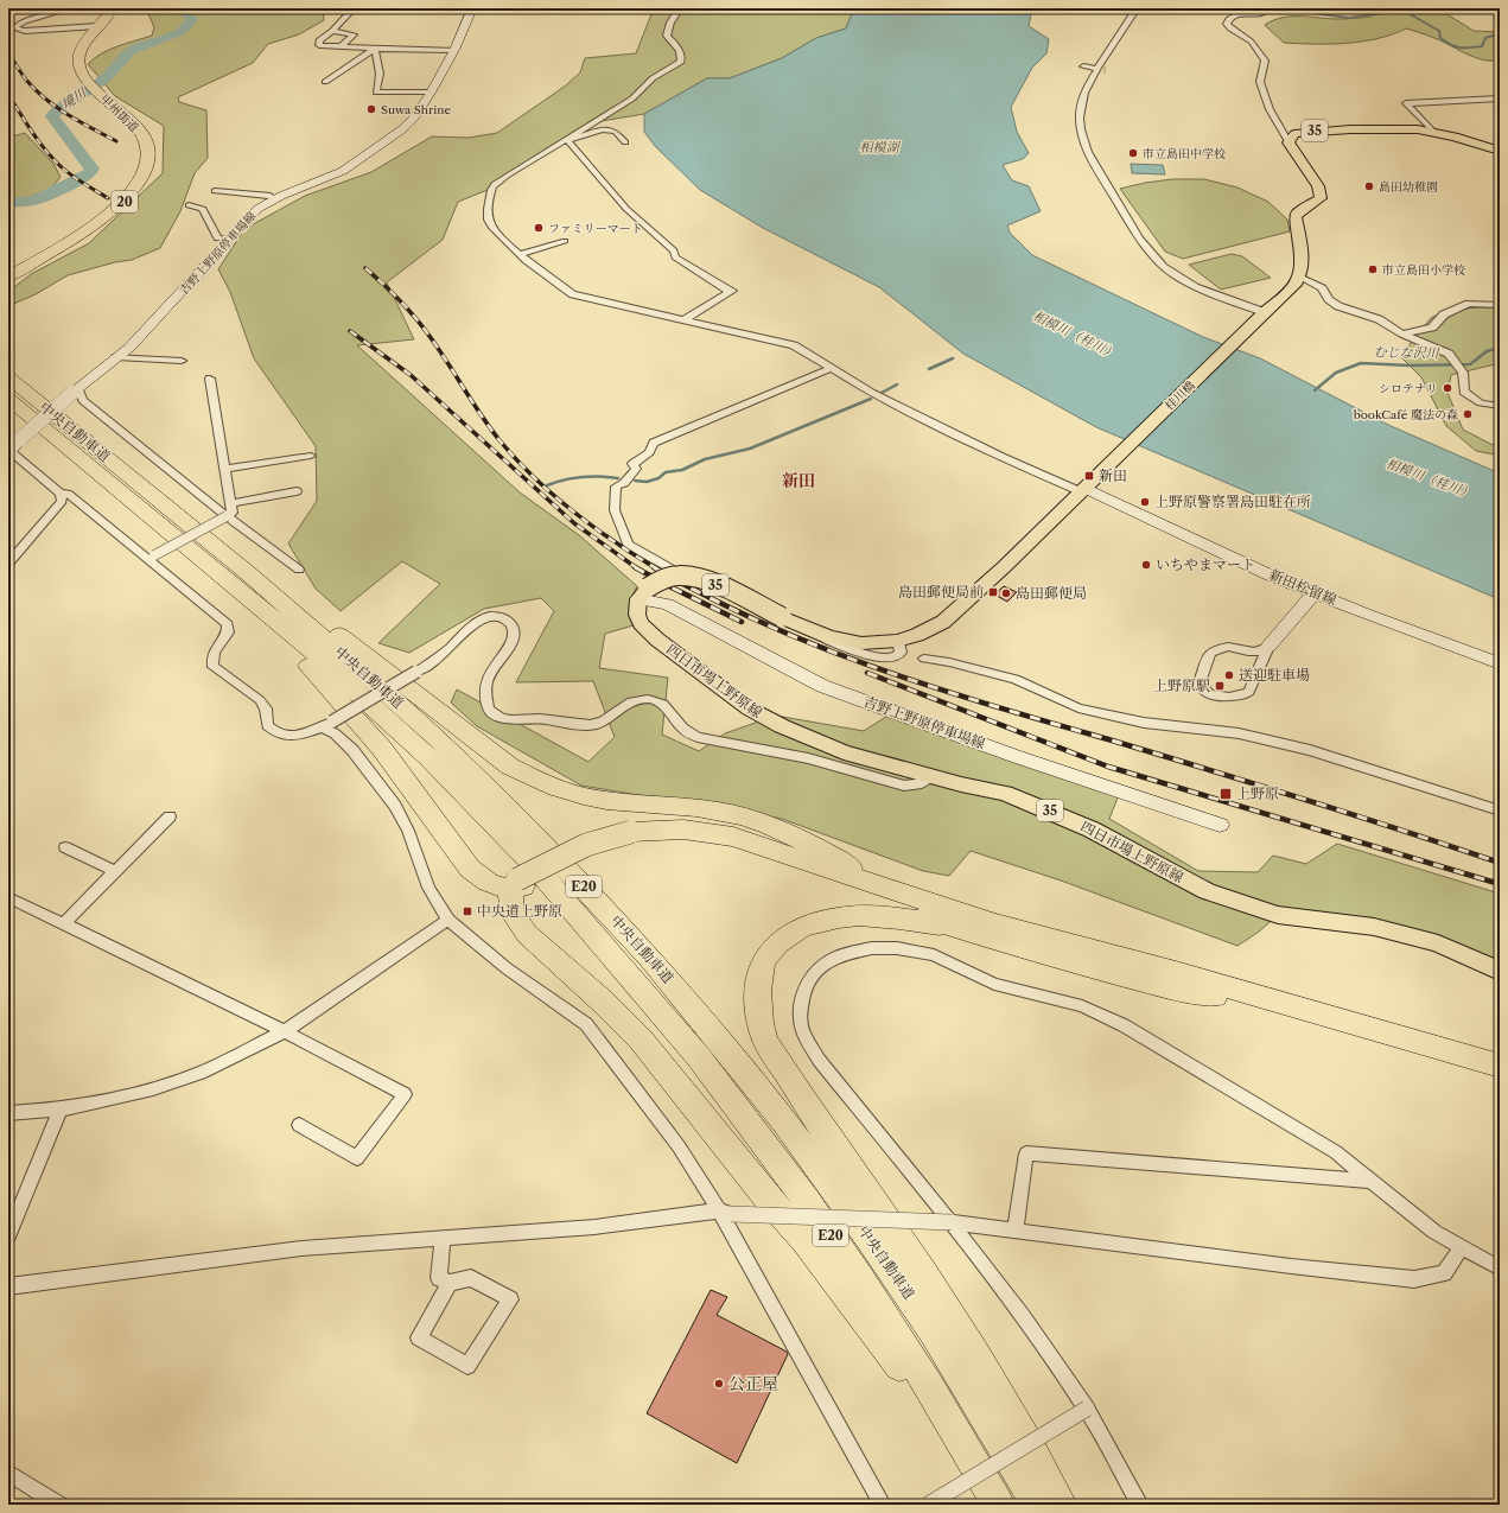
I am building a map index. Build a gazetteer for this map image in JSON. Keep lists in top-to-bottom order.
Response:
{
  "streets": {
    "highway": [
      "甲州街道",
      "20",
      "中央自動車道",
      "E20"
    ],
    "main road": [
      "35",
      "吉野上野原停車場線",
      "桂川橋",
      "新田松留線",
      "四日市場上野原線"
    ]
  },
  "crossings": [
    ["35", "吉野上野原停車場線"],
    ["35", "桂川橋"],
    ["35", "新田松留線"],
    ["35", "四日市場上野原線"],
    ["吉野上野原停車場線", "四日市場上野原線"],
    ["桂川橋", "新田松留線"]
  ],
  "districts": ["新田"],
  "water": [
    "境川",
    "相模湖",
    "相模川（桂川）",
    "むじな沢川"
  ],
  "places": {
    "other": [
      "Suwa Shrine",
      "市立島田中学校",
      "島田幼稚園",
      "ファミリーマート",
      "市立島田小学校",
      "シロテナリ",
      "bookCafé 魔法の森",
      "上野原警察署島田駐在所",
      "いちやまマート",
      "島田郵便局",
      "送迎駐車場",
      "公正屋"
    ],
    "transit": [
      "新田",
      "島田郵便局前",
      "上野原駅",
      "上野原",
      "中央道上野原"
    ]
  }
}
